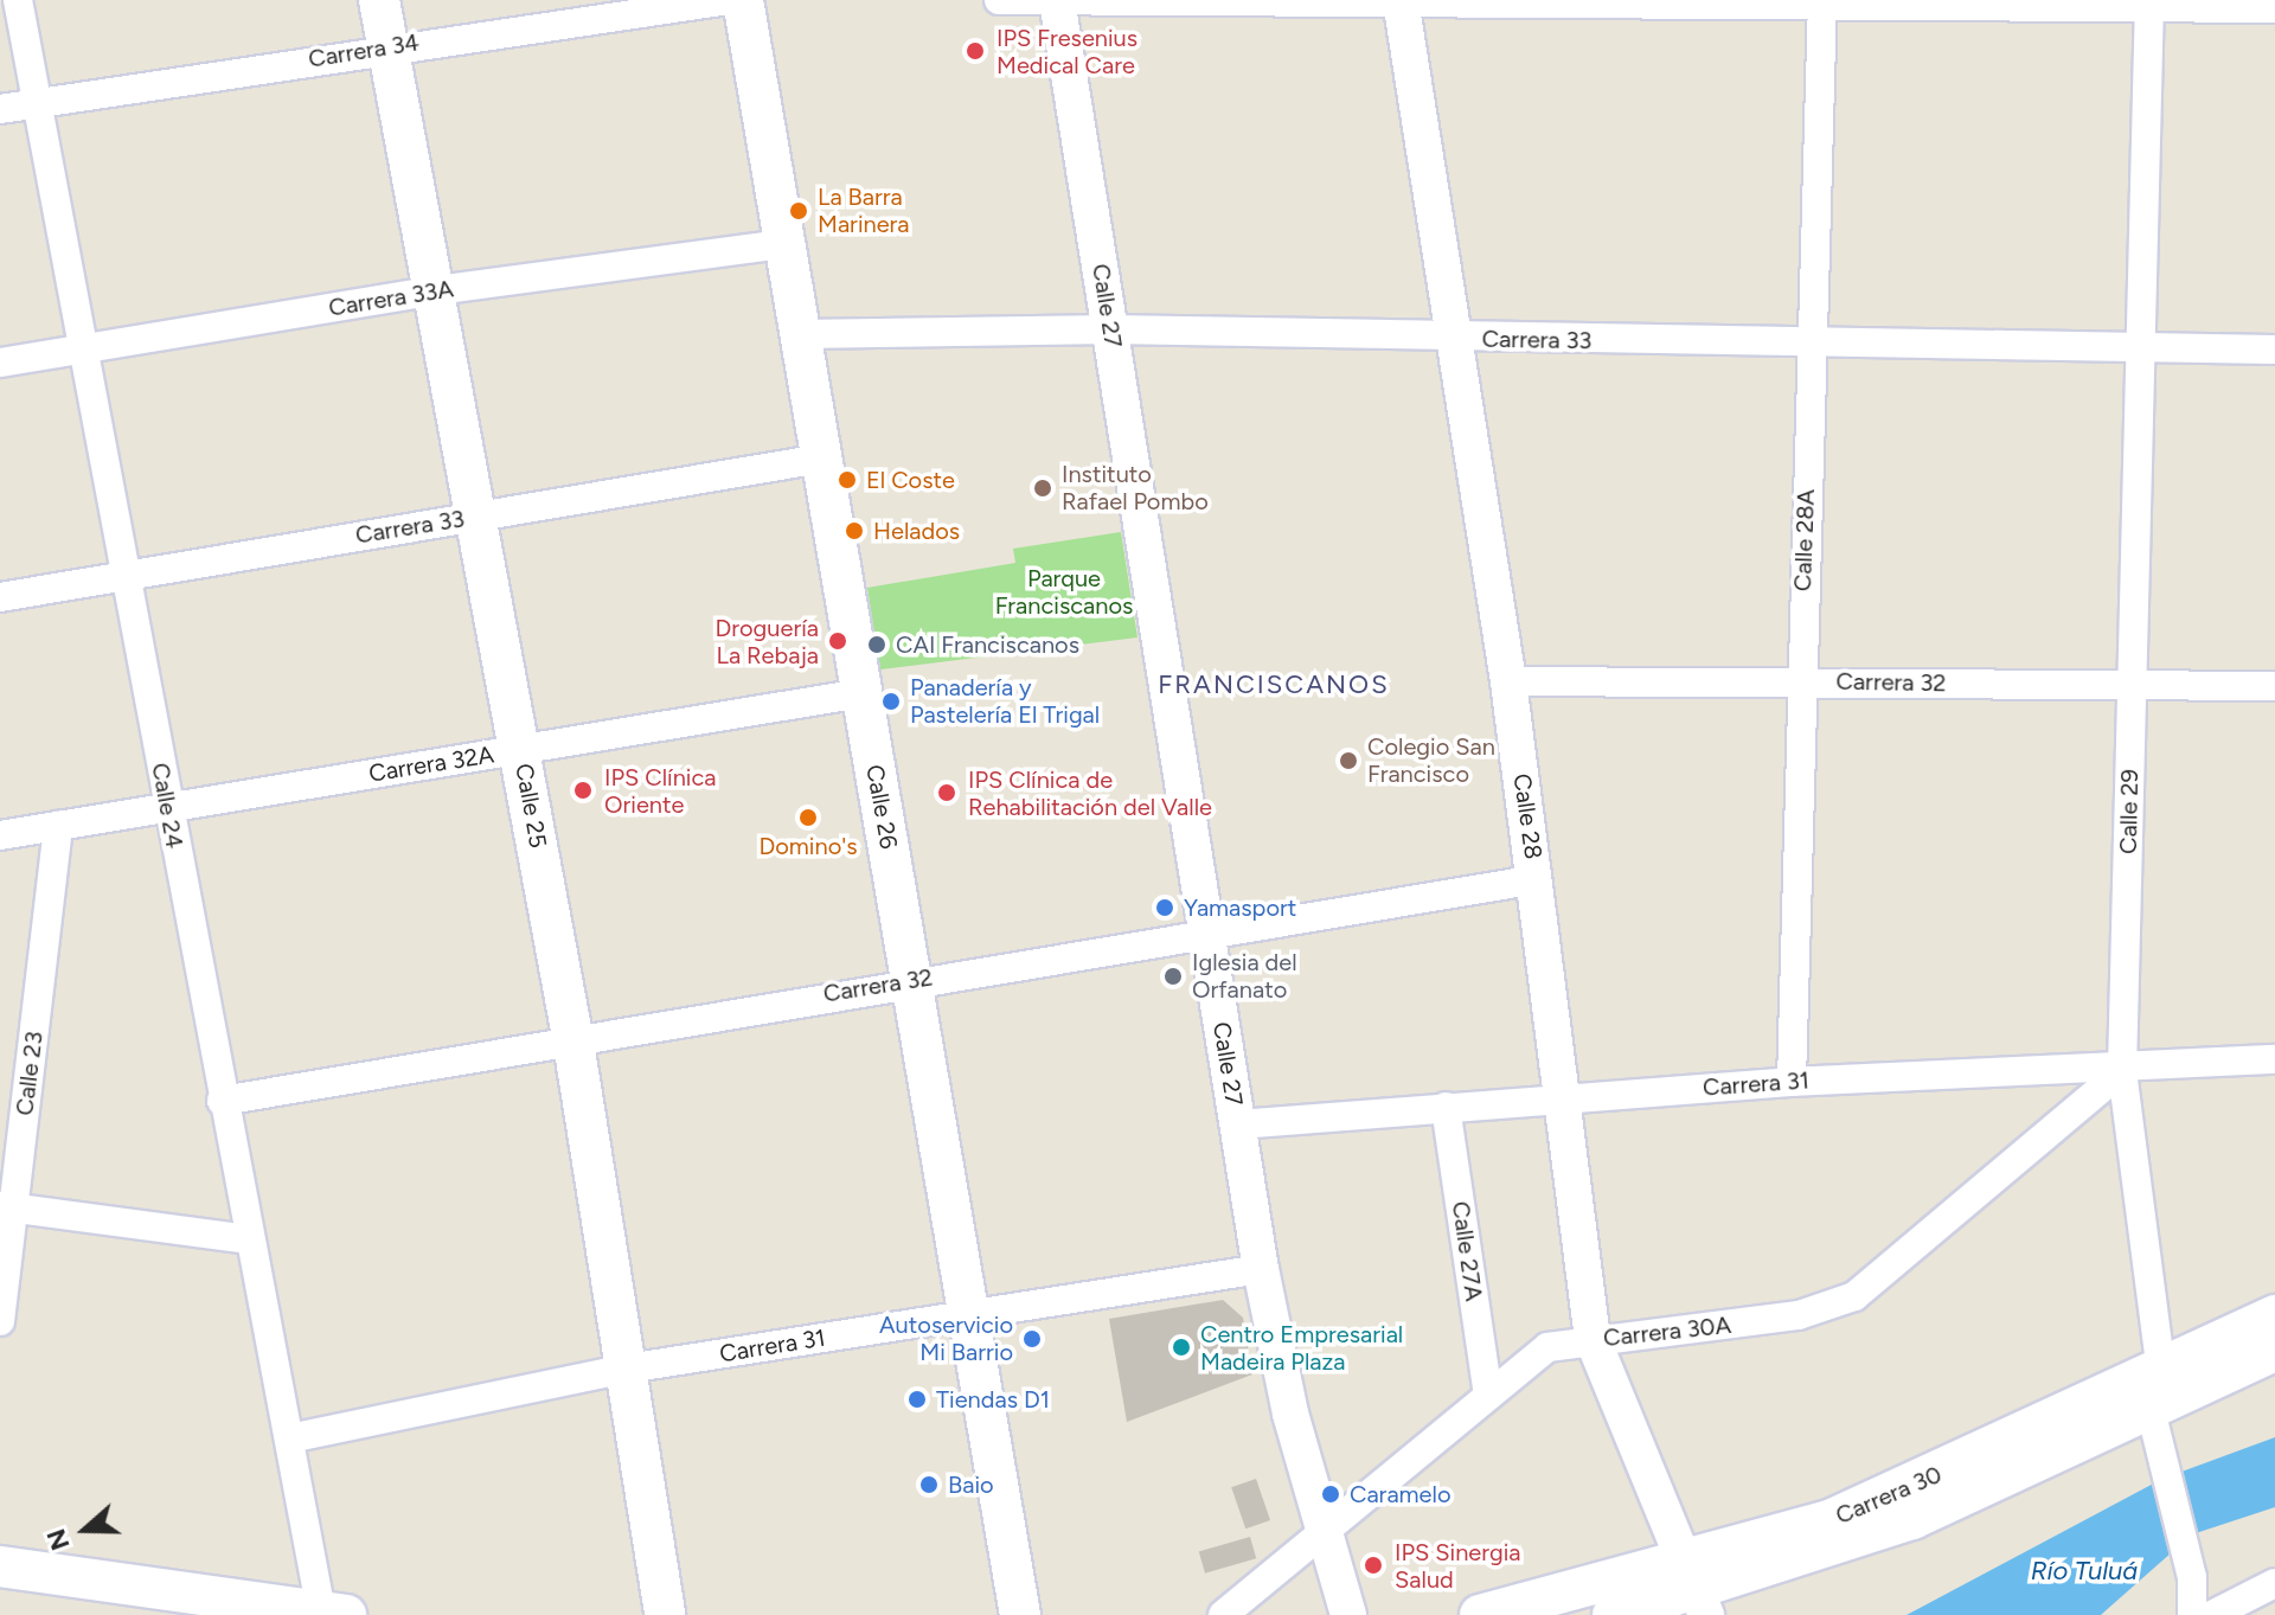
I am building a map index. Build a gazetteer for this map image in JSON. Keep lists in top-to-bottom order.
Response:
{
  "streets": {
    "main road": ["Calle 25", "Calle 26", "Carrera 30"],
    "street": [
      "Carrera 34",
      "Carrera 33A",
      "Calle 27",
      "Carrera 33",
      "Calle 28A",
      "Carrera 32",
      "Carrera 32A",
      "Calle 24",
      "Calle 29",
      "Calle 28",
      "Calle 23",
      "Carrera 31",
      "Calle 27A",
      "Carrera 30A"
    ]
  },
  "crossings": [
    ["Carrera 34", "Calle 24"],
    ["Carrera 34", "Calle 25"],
    ["Carrera 33A", "Calle 24"],
    ["Carrera 33A", "Calle 25"],
    ["Carrera 33A", "Calle 26"],
    ["Calle 27", "Carrera 33"],
    ["Calle 27", "Carrera 32"],
    ["Calle 27", "Carrera 31"],
    ["Calle 27", "Carrera 30A"],
    ["Carrera 33", "Calle 28A"],
    ["Carrera 33", "Calle 24"],
    ["Carrera 33", "Calle 25"],
    ["Carrera 33", "Calle 26"],
    ["Carrera 33", "Calle 29"],
    ["Carrera 33", "Calle 28"],
    ["Calle 28A", "Carrera 32"],
    ["Calle 28A", "Carrera 31"],
    ["Carrera 32", "Calle 24"],
    ["Carrera 32", "Calle 25"],
    ["Carrera 32", "Calle 26"],
    ["Carrera 32", "Calle 29"],
    ["Carrera 32", "Calle 28"],
    ["Carrera 32A", "Calle 24"],
    ["Carrera 32A", "Calle 25"],
    ["Carrera 32A", "Calle 26"],
    ["Carrera 32A", "Calle 23"],
    ["Calle 24", "Carrera 31"],
    ["Calle 25", "Carrera 31"],
    ["Calle 26", "Carrera 31"],
    ["Calle 29", "Carrera 31"],
    ["Calle 29", "Carrera 30A"],
    ["Calle 29", "Carrera 30"],
    ["Calle 28", "Carrera 31"],
    ["Calle 28", "Carrera 30A"],
    ["Calle 28", "Carrera 30"],
    ["Carrera 31", "Calle 27A"],
    ["Carrera 31", "Carrera 30A"],
    ["Calle 27A", "Carrera 30A"]
  ],
  "districts": ["FRANCISCANOS"],
  "water": ["Río Tuluá"],
  "parks": ["Parque Franciscanos"],
  "places": [
    "IPS Fresenius Medical Care",
    "La Barra Marinera",
    "El Coste",
    "Instituto Rafael Pombo",
    "Helados",
    "Droguería La Rebaja",
    "CAI Franciscanos",
    "Panadería y Pastelería El Trigal",
    "Colegio San Francisco",
    "IPS Clínica Oriente",
    "IPS Clínica de Rehabilitación del Valle",
    "Domino's",
    "Yamasport",
    "Iglesia del Orfanato",
    "Autoservicio Mi Barrio",
    "Centro Empresarial Madeira Plaza",
    "Tiendas D1",
    "Baio",
    "Caramelo",
    "IPS Sinergia Salud"
  ],
  "north": "left"
}
